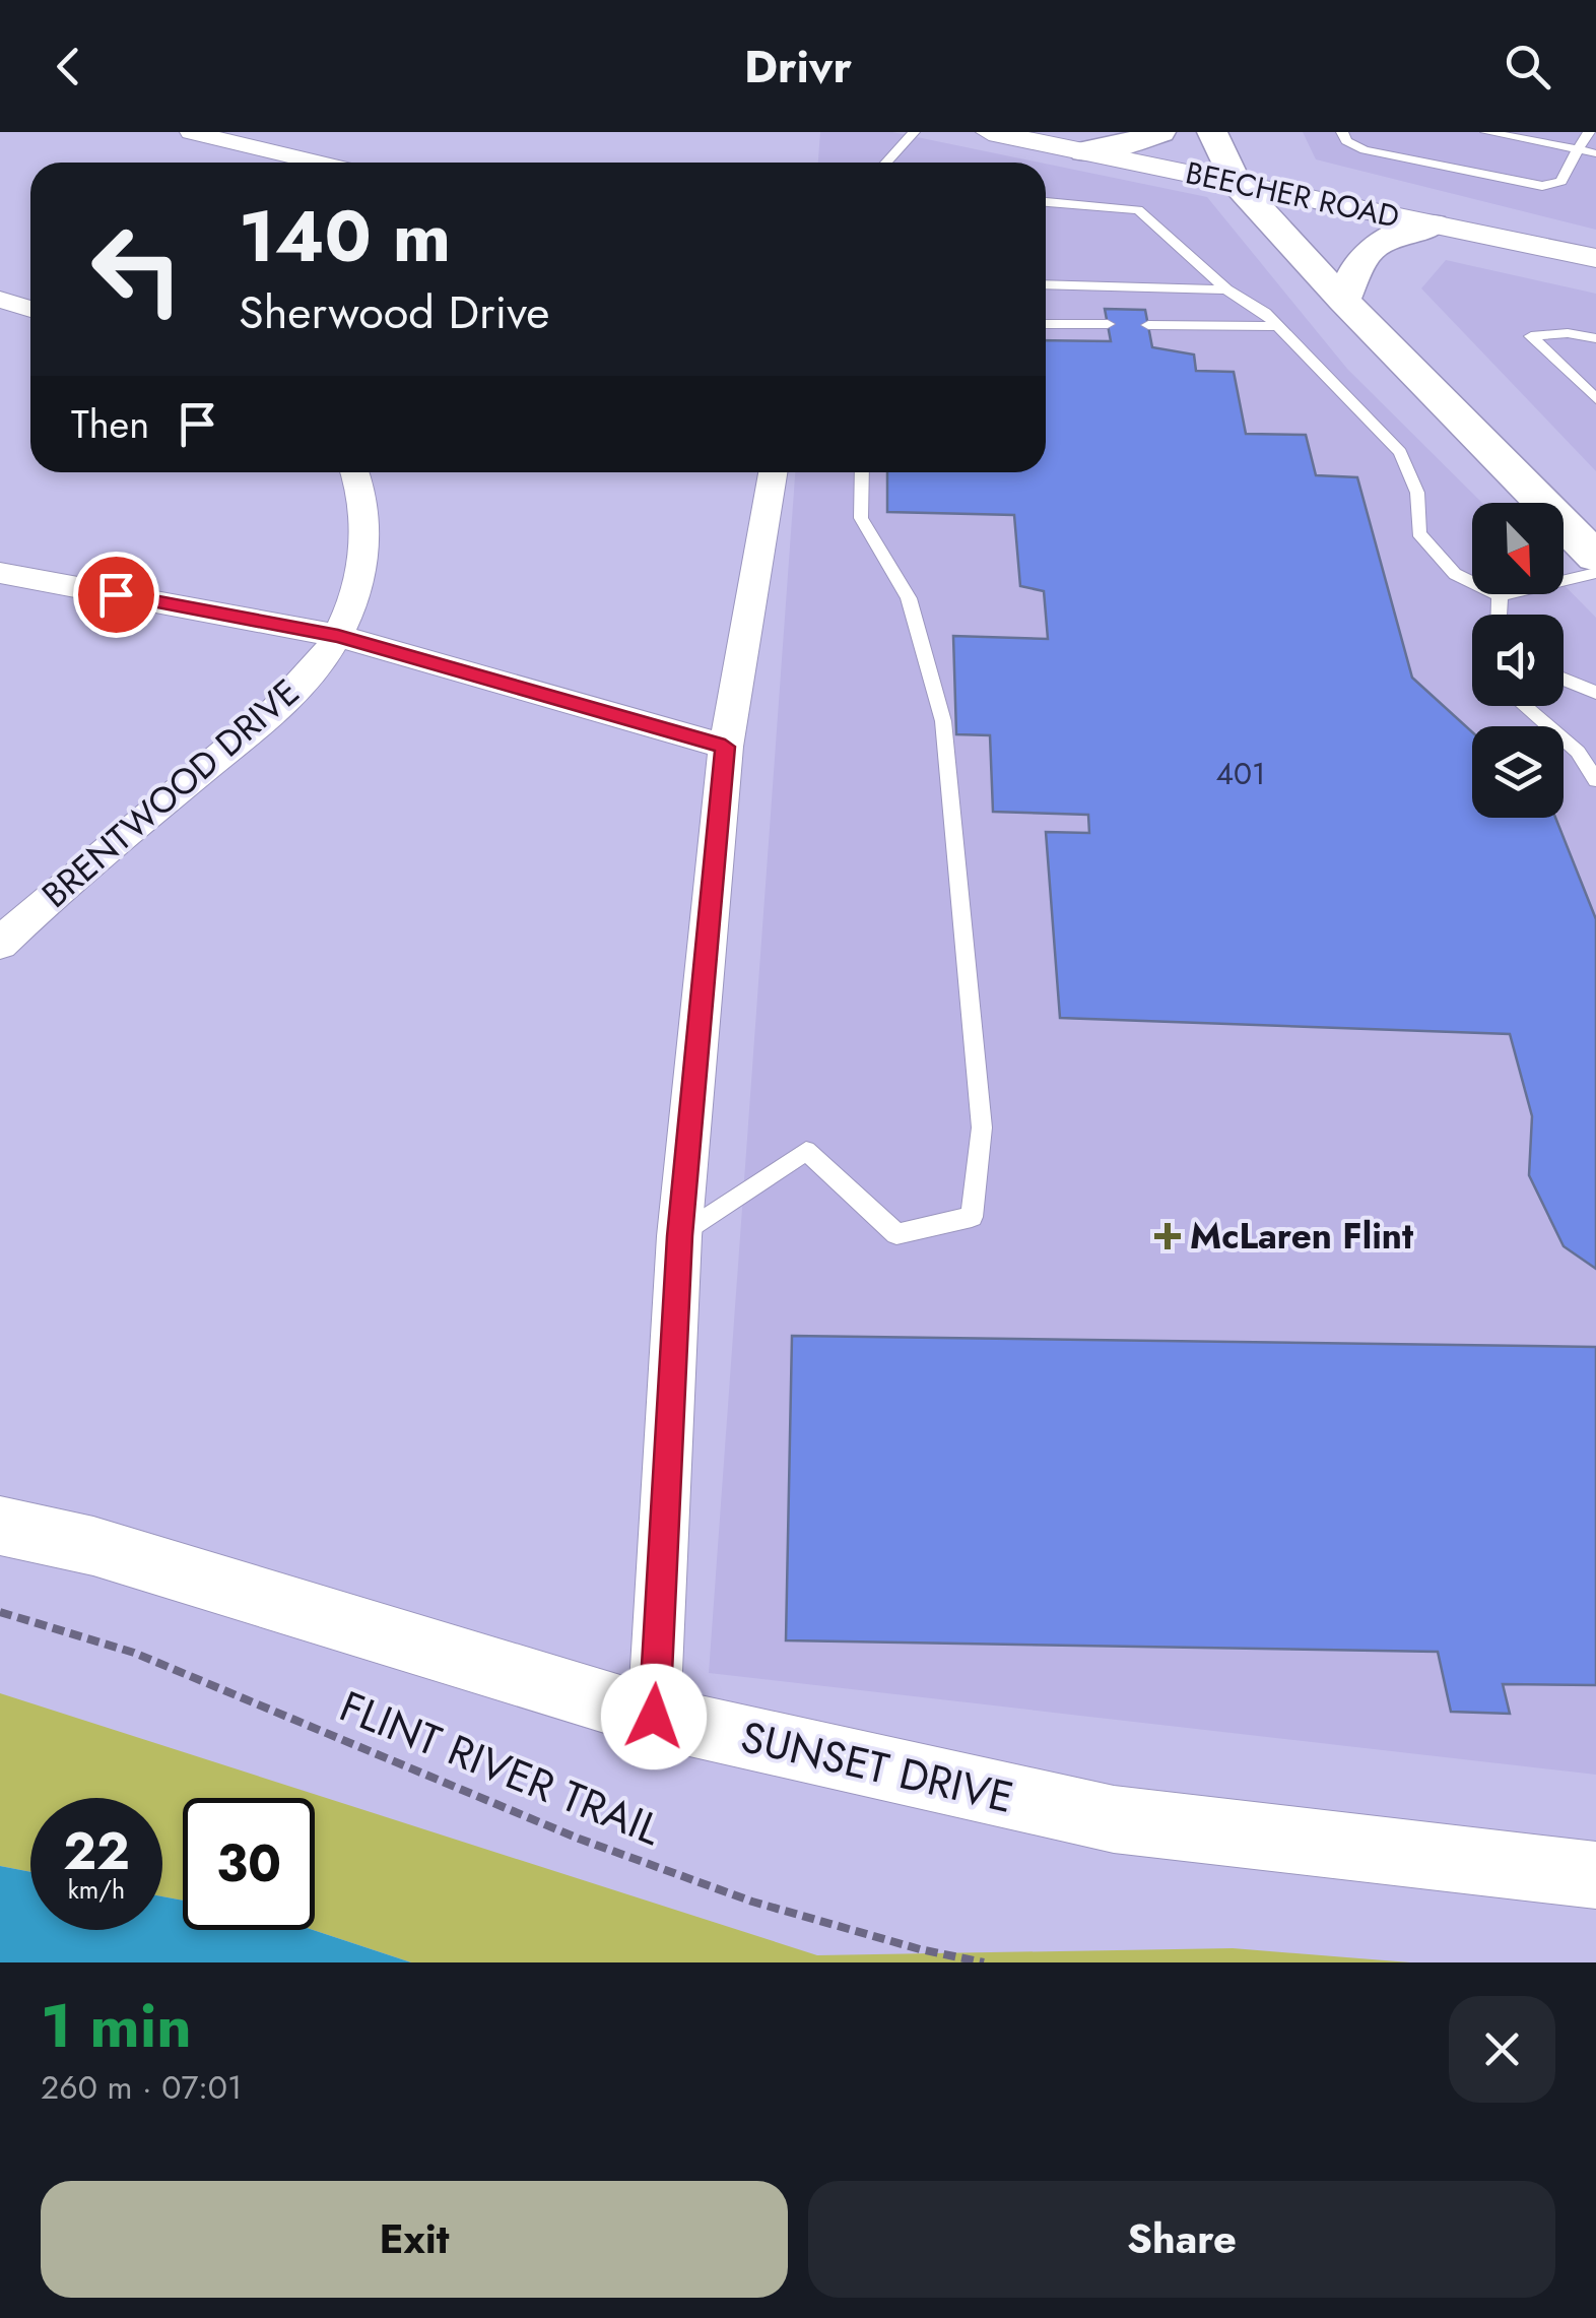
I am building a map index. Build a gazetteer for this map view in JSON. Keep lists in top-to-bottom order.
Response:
{
  "streets": {
    "street": ["BEECHER ROAD", "BRENTWOOD DRIVE", "SUNSET DRIVE"],
    "path": ["FLINT RIVER TRAIL"]
  },
  "places": {
    "health": ["McLaren Flint"]
  },
  "house_numbers": ["401"],
  "north": "bottom right",
  "page": {
    "header": "Drivr",
    "turn": ["140 m", "Sherwood Drive"],
    "then": "Then",
    "speed": "22 km/h",
    "limit": "30",
    "heading": ["1 min", "260 m · 07:01"],
    "buttons": ["Exit", "Share"]
  }
}
